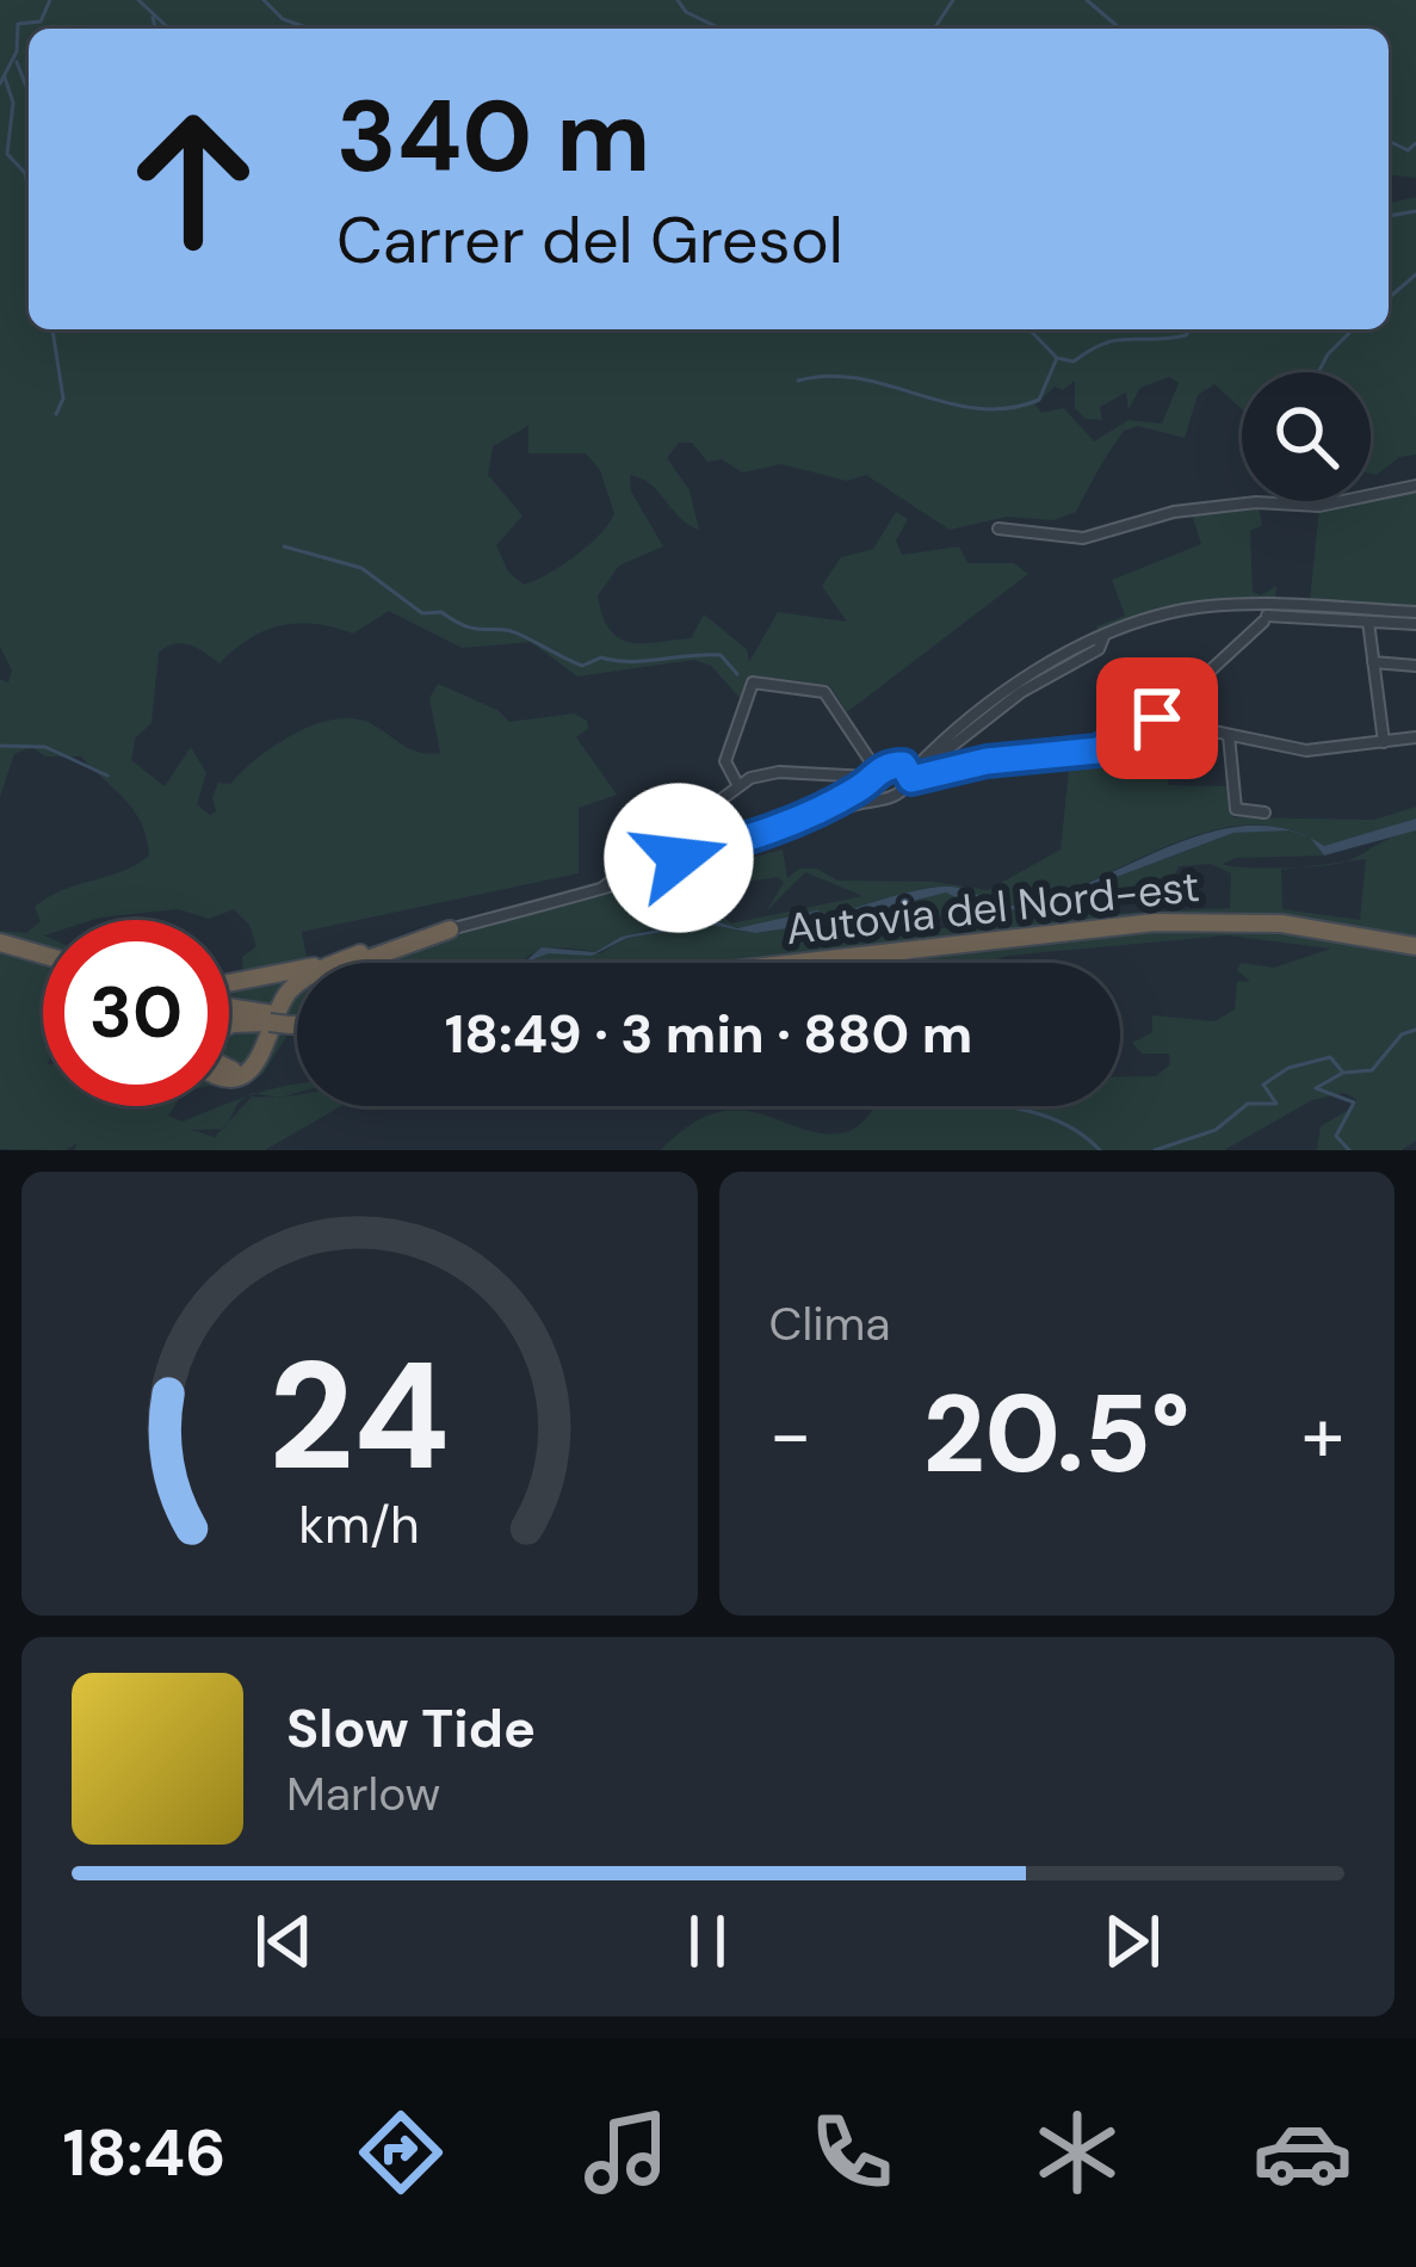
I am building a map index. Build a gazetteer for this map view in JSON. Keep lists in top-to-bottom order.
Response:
{
  "streets": {
    "highway": ["Autovia del Nord-est"]
  },
  "page": {
    "turn": ["340 m", "Carrer del Gresol"],
    "limit": "30",
    "trip": "18:49 · 3 min · 880 m",
    "tile": "Clima",
    "heat": ["−", "20.5°", "+"],
    "song": ["Slow Tide", "Marlow"],
    "tabs": "18:46",
    "gauge": ["24", "km/h"]
  }
}
